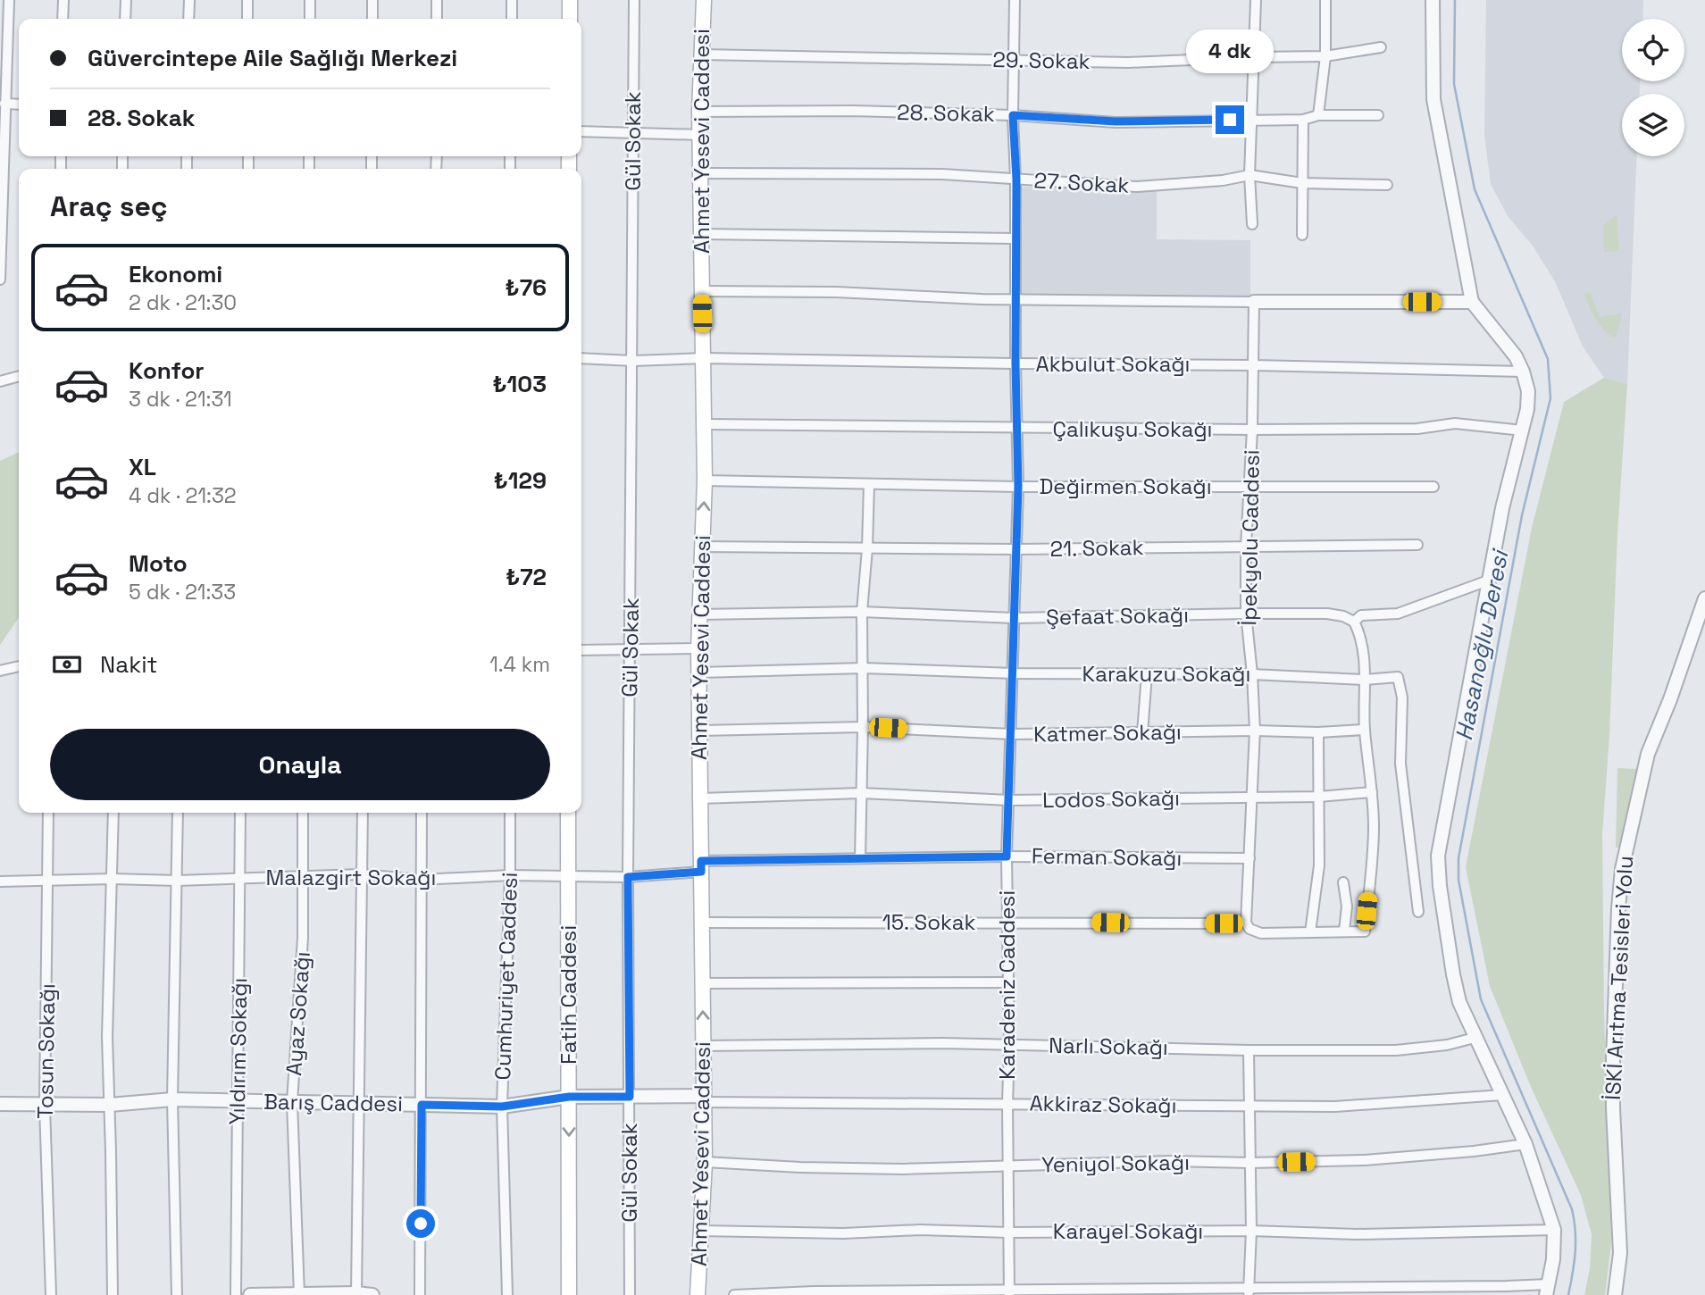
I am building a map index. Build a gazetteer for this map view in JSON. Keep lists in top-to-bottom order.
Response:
{
  "streets": {
    "main road": ["Ahmet Yesevi Caddesi", "Fatih Caddesi"],
    "street": [
      "29. Sokak",
      "28. Sokak",
      "Gül Sokak",
      "27. Sokak",
      "Akbulut Sokağı",
      "Çalıkuşu Sokağı",
      "Değirmen Sokağı",
      "İpekyolu Caddesi",
      "21. Sokak",
      "Şefaat Sokağı",
      "Karakuzu Sokağı",
      "Katmer Sokağı",
      "Lodos Sokağı",
      "Ferman Sokağı",
      "Malazgirt Sokağı",
      "15. Sokak",
      "Cumhuriyet Caddesi",
      "İSKİ Arıtma Tesisleri Yolu",
      "Karadeniz Caddesi",
      "Ayaz Sokağı",
      "Narlı Sokağı",
      "Tosun Sokağı",
      "Yıldırım Sokağı",
      "Barış Caddesi",
      "Akkiraz Sokağı",
      "Yeniyol Sokağı",
      "Karayel Sokağı"
    ]
  },
  "crossings": [
    ["29. Sokak", "Ahmet Yesevi Caddesi"],
    ["29. Sokak", "Karadeniz Caddesi"],
    ["28. Sokak", "Ahmet Yesevi Caddesi"],
    ["28. Sokak", "Karadeniz Caddesi"],
    ["Gül Sokak", "Akbulut Sokağı"],
    ["Gül Sokak", "Malazgirt Sokağı"],
    ["Gül Sokak", "Barış Caddesi"],
    ["Ahmet Yesevi Caddesi", "27. Sokak"],
    ["Ahmet Yesevi Caddesi", "Akbulut Sokağı"],
    ["Ahmet Yesevi Caddesi", "Çalıkuşu Sokağı"],
    ["Ahmet Yesevi Caddesi", "Değirmen Sokağı"],
    ["Ahmet Yesevi Caddesi", "21. Sokak"],
    ["Ahmet Yesevi Caddesi", "Şefaat Sokağı"],
    ["Ahmet Yesevi Caddesi", "Karakuzu Sokağı"],
    ["Ahmet Yesevi Caddesi", "Katmer Sokağı"],
    ["Ahmet Yesevi Caddesi", "Lodos Sokağı"],
    ["Ahmet Yesevi Caddesi", "Ferman Sokağı"],
    ["Ahmet Yesevi Caddesi", "Malazgirt Sokağı"],
    ["Ahmet Yesevi Caddesi", "15. Sokak"],
    ["Ahmet Yesevi Caddesi", "Narlı Sokağı"],
    ["Ahmet Yesevi Caddesi", "Barış Caddesi"],
    ["Ahmet Yesevi Caddesi", "Akkiraz Sokağı"],
    ["Ahmet Yesevi Caddesi", "Yeniyol Sokağı"],
    ["Ahmet Yesevi Caddesi", "Karayel Sokağı"],
    ["27. Sokak", "Karadeniz Caddesi"],
    ["Akbulut Sokağı", "İpekyolu Caddesi"],
    ["Akbulut Sokağı", "Karadeniz Caddesi"],
    ["Çalıkuşu Sokağı", "İpekyolu Caddesi"],
    ["Çalıkuşu Sokağı", "Karadeniz Caddesi"],
    ["Değirmen Sokağı", "İpekyolu Caddesi"],
    ["Değirmen Sokağı", "Karadeniz Caddesi"],
    ["İpekyolu Caddesi", "21. Sokak"],
    ["İpekyolu Caddesi", "Şefaat Sokağı"],
    ["İpekyolu Caddesi", "Karakuzu Sokağı"],
    ["İpekyolu Caddesi", "Katmer Sokağı"],
    ["İpekyolu Caddesi", "Lodos Sokağı"],
    ["İpekyolu Caddesi", "Ferman Sokağı"],
    ["21. Sokak", "Karadeniz Caddesi"],
    ["Şefaat Sokağı", "Karadeniz Caddesi"],
    ["Karakuzu Sokağı", "Karadeniz Caddesi"],
    ["Katmer Sokağı", "Karadeniz Caddesi"],
    ["Lodos Sokağı", "Karadeniz Caddesi"],
    ["Ferman Sokağı", "Malazgirt Sokağı"],
    ["Ferman Sokağı", "Karadeniz Caddesi"],
    ["Malazgirt Sokağı", "Cumhuriyet Caddesi"],
    ["Malazgirt Sokağı", "Fatih Caddesi"],
    ["Malazgirt Sokağı", "Ayaz Sokağı"],
    ["Malazgirt Sokağı", "Tosun Sokağı"],
    ["Malazgirt Sokağı", "Yıldırım Sokağı"],
    ["15. Sokak", "Karadeniz Caddesi"],
    ["Cumhuriyet Caddesi", "Barış Caddesi"],
    ["Karadeniz Caddesi", "Narlı Sokağı"],
    ["Karadeniz Caddesi", "Akkiraz Sokağı"],
    ["Karadeniz Caddesi", "Yeniyol Sokağı"],
    ["Karadeniz Caddesi", "Karayel Sokağı"],
    ["Fatih Caddesi", "Barış Caddesi"],
    ["Ayaz Sokağı", "Barış Caddesi"],
    ["Tosun Sokağı", "Barış Caddesi"],
    ["Yıldırım Sokağı", "Barış Caddesi"],
    ["Barış Caddesi", "Akkiraz Sokağı"]
  ],
  "one_way": ["Fatih Caddesi"],
  "water": ["Hasanoğlu Deresi"],
  "page": {
    "banner": ["Güvercintepe Aile Sağlığı Merkezi", "28. Sokak"],
    "bubble": "4 dk",
    "heading": "Araç seç",
    "list": [
      {
        "name": "Ekonomi",
        "note": "2 dk · 21:30",
        "value": "₺76"
      },
      {
        "name": "Konfor",
        "note": "3 dk · 21:31",
        "value": "₺103"
      },
      {
        "name": "XL",
        "note": "4 dk · 21:32",
        "value": "₺129"
      },
      {
        "name": "Moto",
        "note": "5 dk · 21:33",
        "value": "₺72"
      }
    ],
    "pay": ["Nakit", "1.4 km"],
    "buttons": "Onayla"
  }
}
